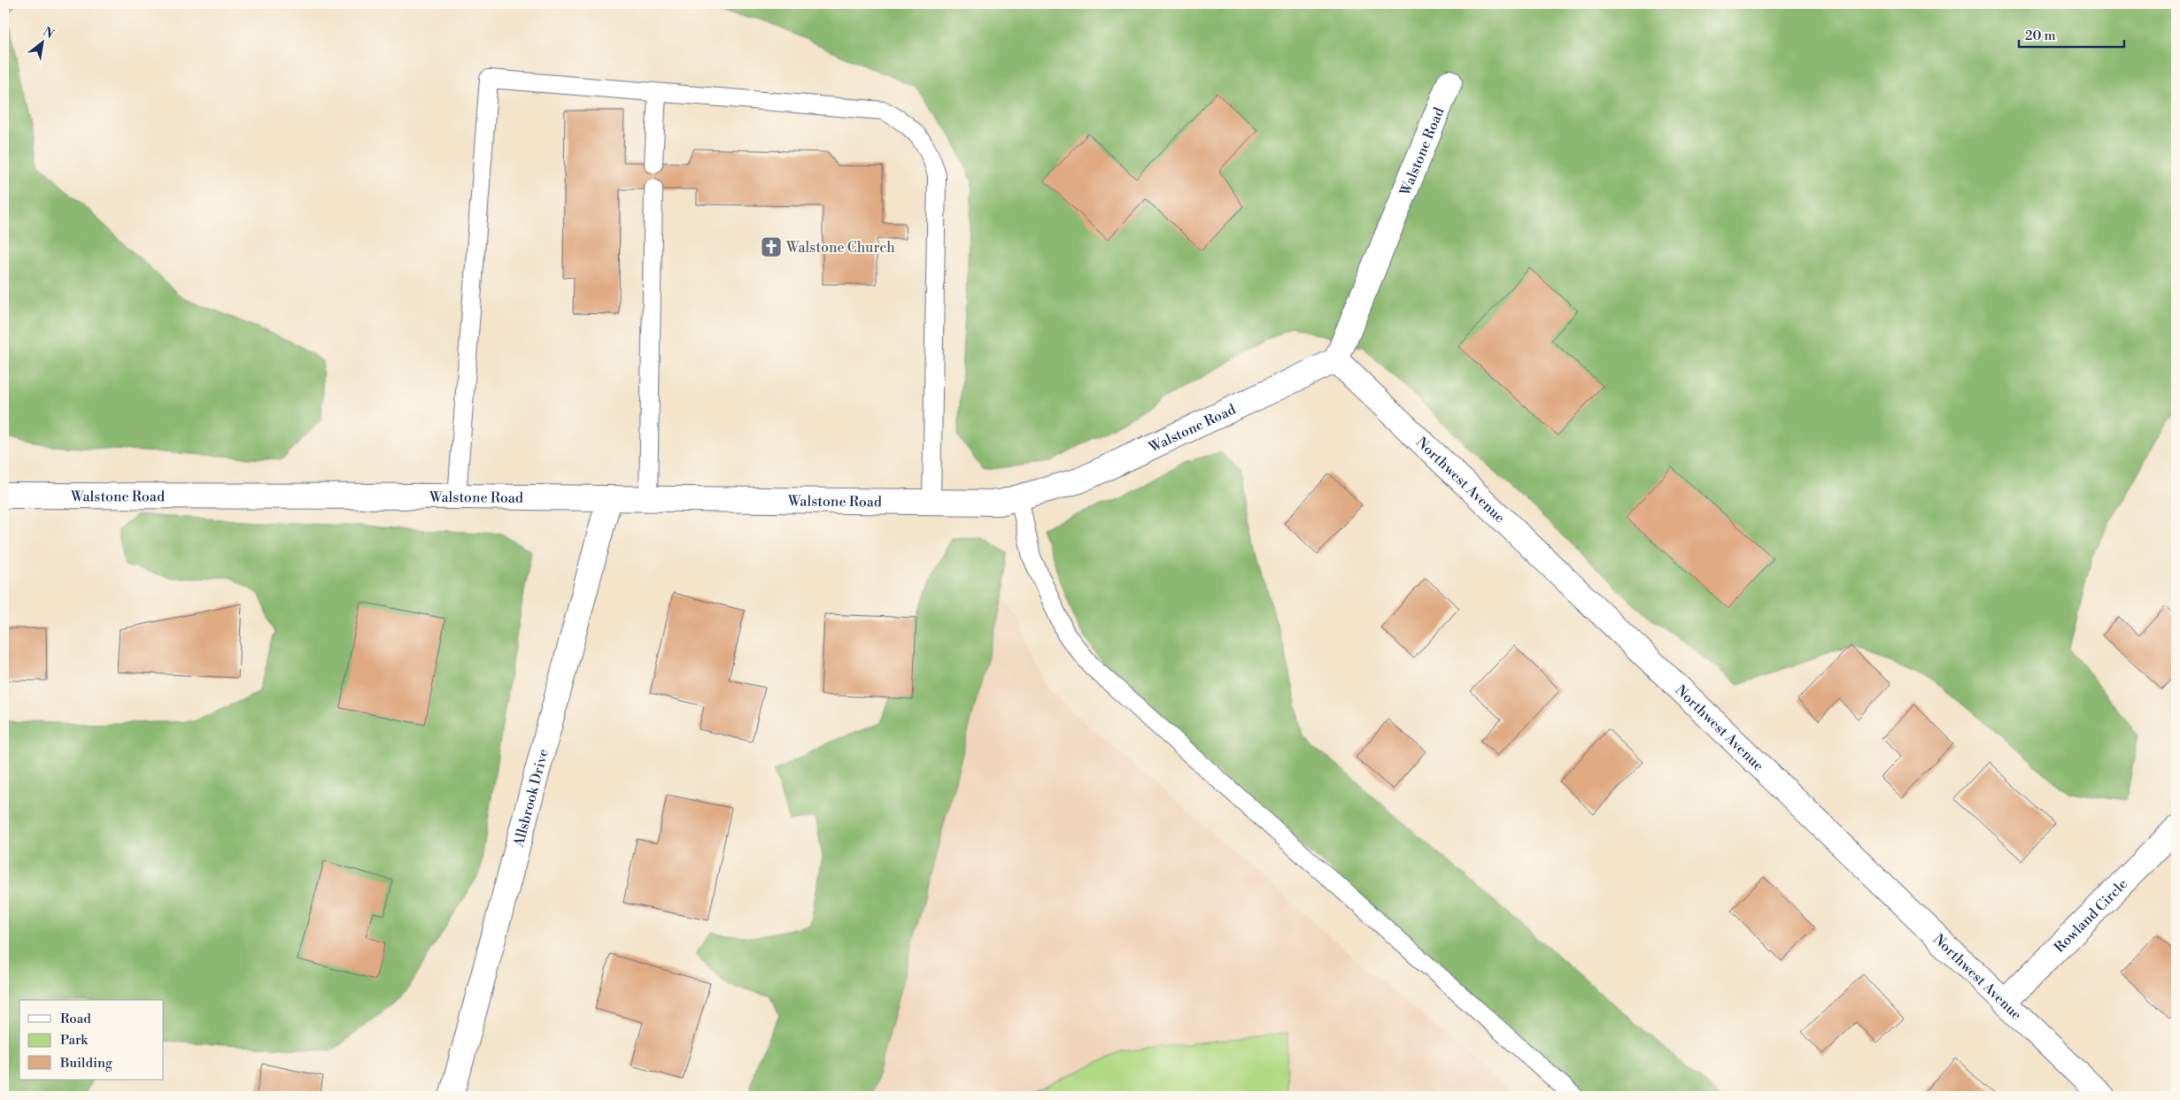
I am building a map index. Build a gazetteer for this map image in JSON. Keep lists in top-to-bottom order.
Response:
{
  "streets": {
    "street": [
      "Walstone Road",
      "Northwest Avenue",
      "Allsbrook Drive",
      "Rowland Circle"
    ]
  },
  "crossings": [
    ["Walstone Road", "Northwest Avenue"],
    ["Walstone Road", "Allsbrook Drive"],
    ["Northwest Avenue", "Rowland Circle"]
  ],
  "places": {
    "church": ["Walstone Church"]
  },
  "legend": ["Road", "Park", "Building"],
  "scale_bar": "20 m",
  "north": "top right"
}
